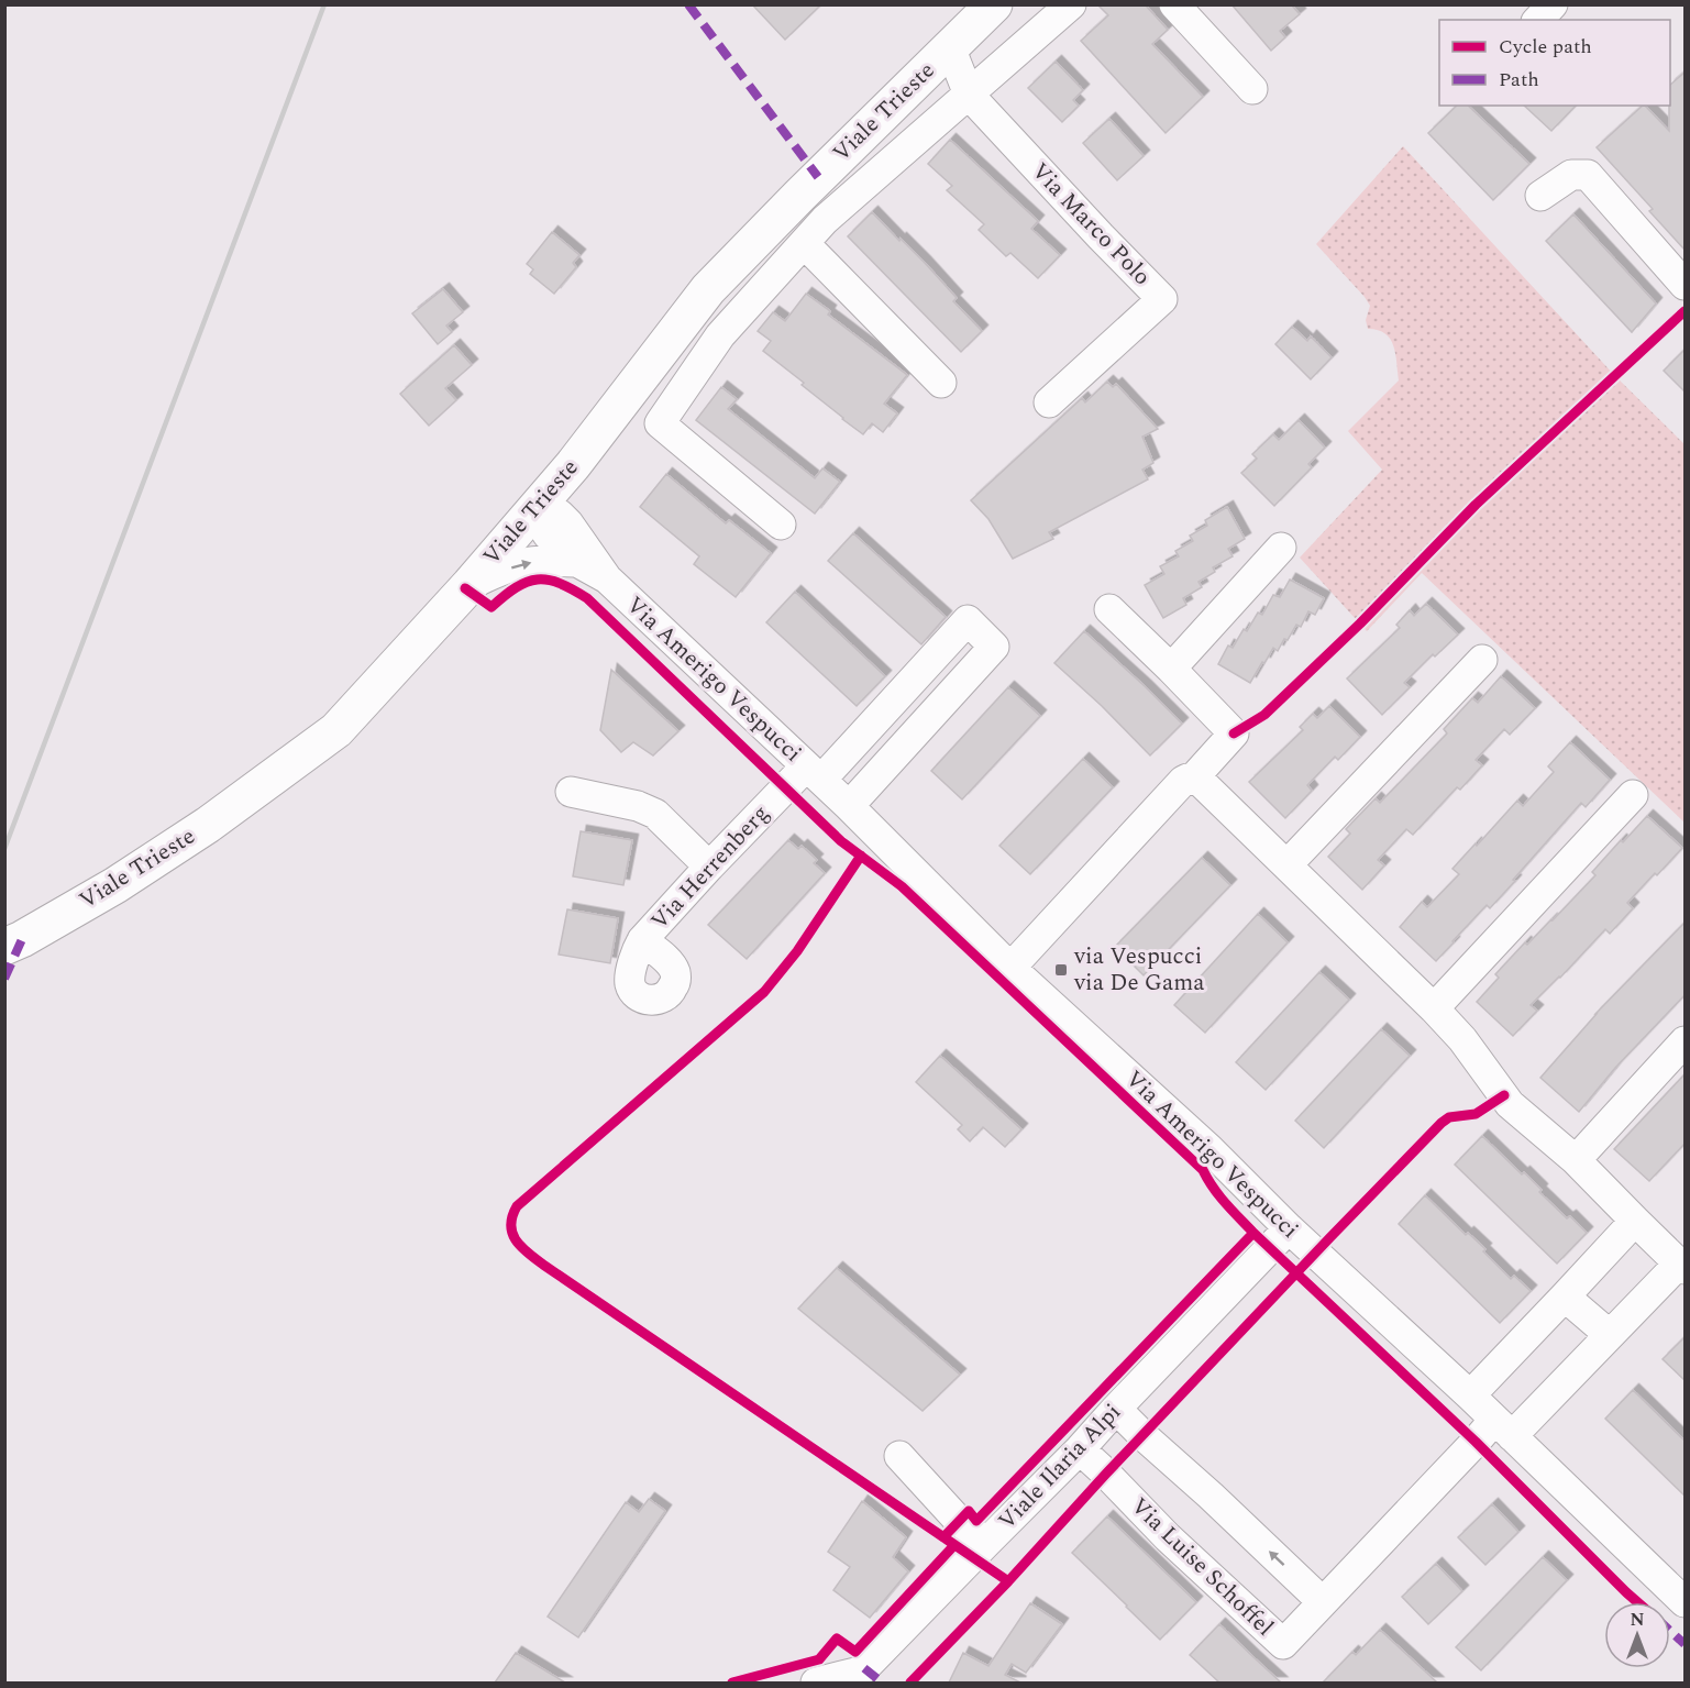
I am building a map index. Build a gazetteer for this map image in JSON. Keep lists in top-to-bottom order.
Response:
{
  "streets": {
    "main road": ["Viale Trieste"],
    "street": [
      "Via Marco Polo",
      "Via Amerigo Vespucci",
      "Via Herrenberg",
      "Viale Ilaria Alpi",
      "Via Luise Schoffel"
    ]
  },
  "crossings": [
    ["Viale Trieste", "Via Marco Polo"],
    ["Viale Trieste", "Via Amerigo Vespucci"],
    ["Via Amerigo Vespucci", "Via Herrenberg"],
    ["Via Amerigo Vespucci", "Viale Ilaria Alpi"],
    ["Via Amerigo Vespucci", "Via Luise Schoffel"],
    ["Viale Ilaria Alpi", "Via Luise Schoffel"]
  ],
  "places": {
    "transit": ["via Vespucci via De Gama"]
  },
  "legend": ["Cycle path", "Path"],
  "north": "top"
}
